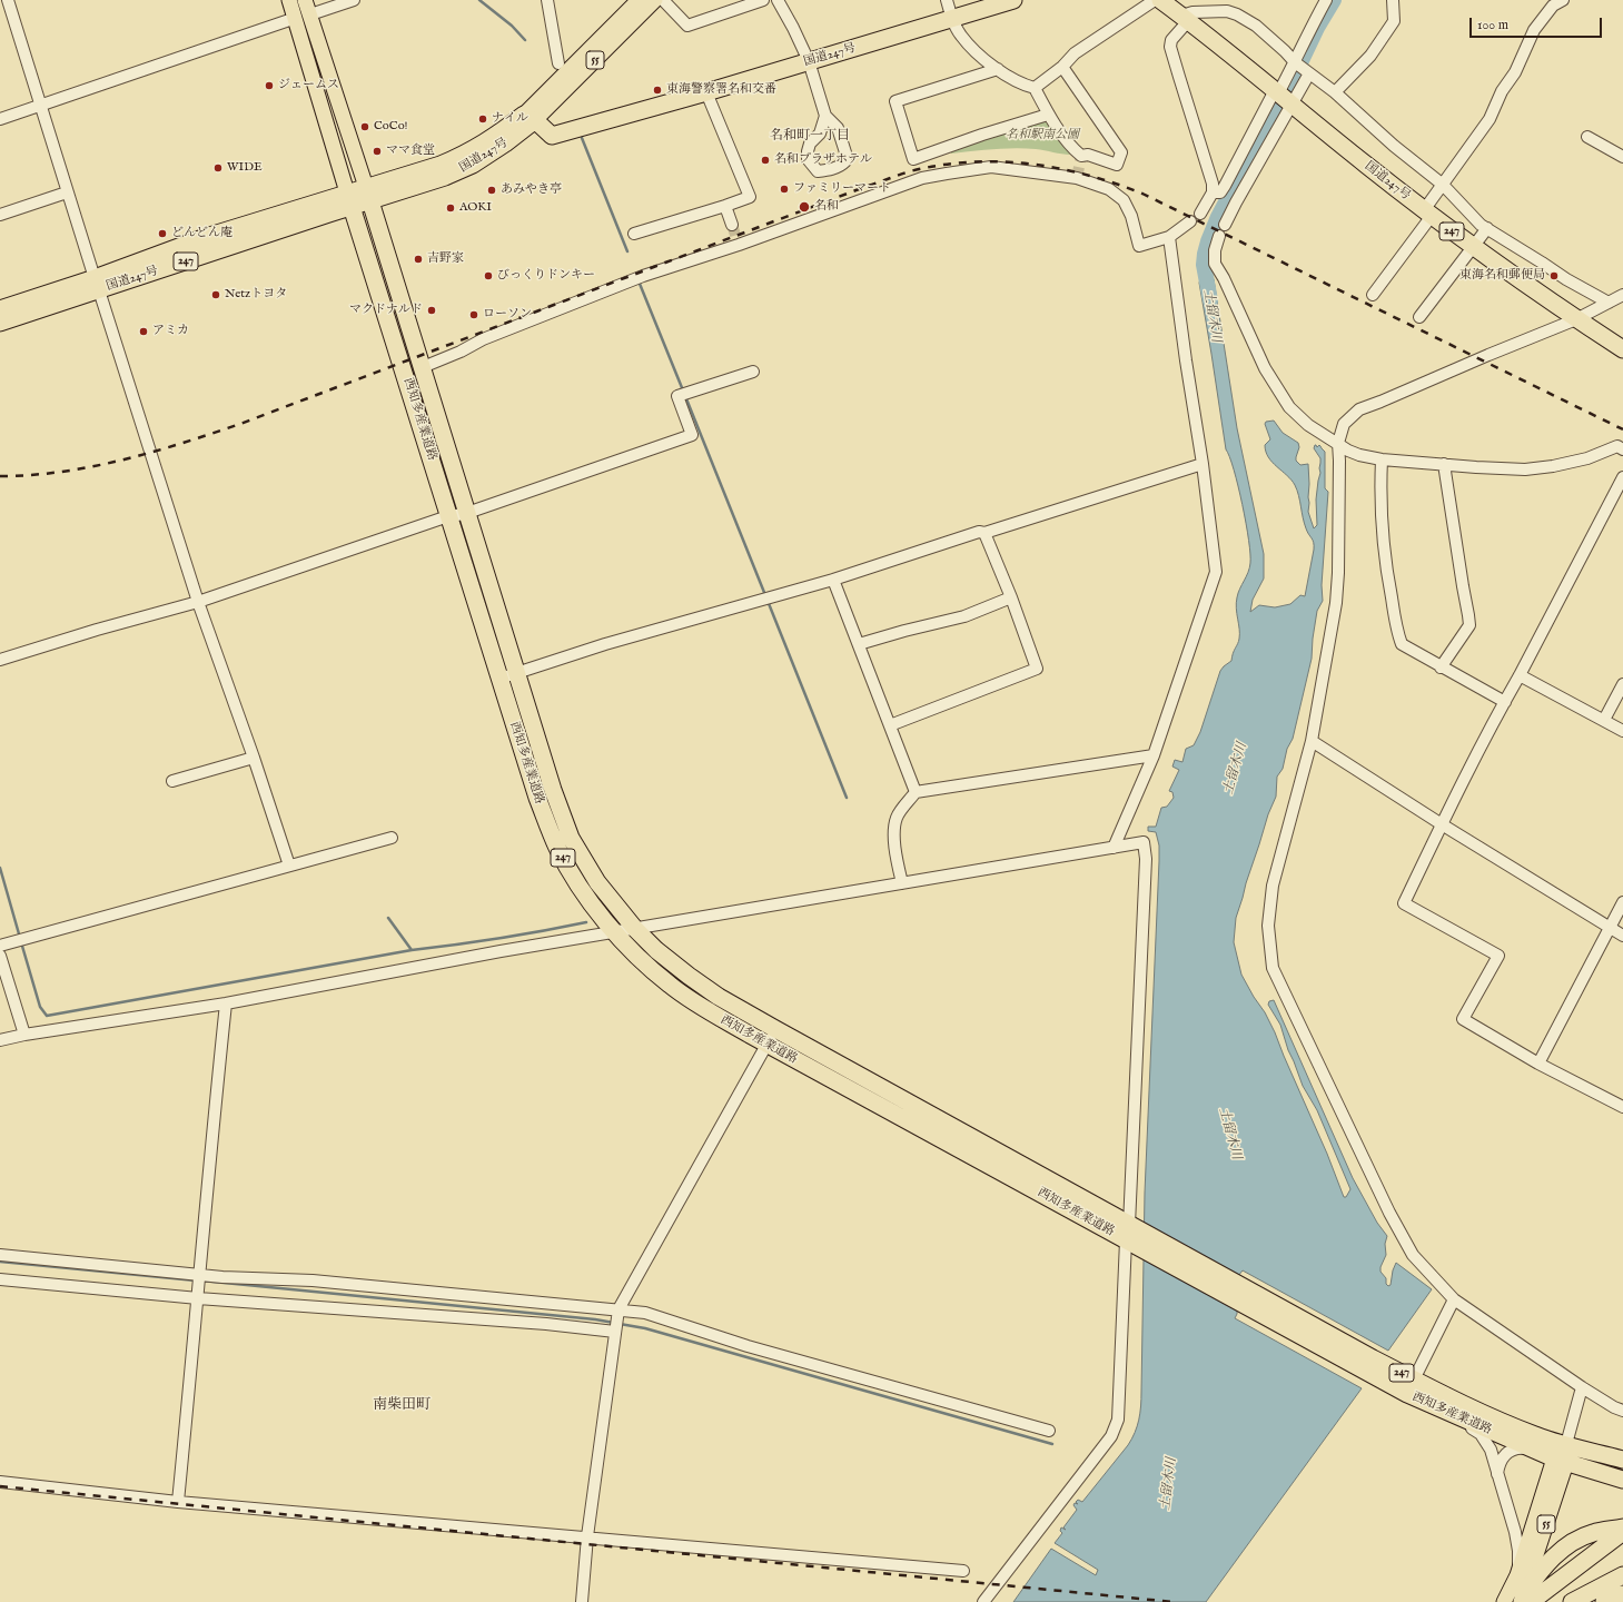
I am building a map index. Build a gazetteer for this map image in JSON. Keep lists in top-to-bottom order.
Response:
{
  "streets": {
    "highway": ["国道247号", "247", "西知多産業道路"],
    "main road": ["55"]
  },
  "crossings": [
    ["国道247号", "55"],
    ["国道247号", "西知多産業道路"],
    ["55", "西知多産業道路"]
  ],
  "districts": ["名和町一丁目", "南柴田町"],
  "water": ["土留木川"],
  "parks": ["名和駅南公園"],
  "places": [
    "ジェームス",
    "東海警察署名和交番",
    "ナイル",
    "CoCo!",
    "ママ食堂",
    "名和プラザホテル",
    "WIDE",
    "ファミリーマート",
    "あみやき亭",
    "名和",
    "AOKI",
    "どんどん庵",
    "吉野家",
    "びっくりドンキー",
    "東海名和郵便局",
    "Netzトヨタ",
    "マクドナルド",
    "ローソン",
    "アミカ"
  ],
  "scale_bar": "100 m"
}
